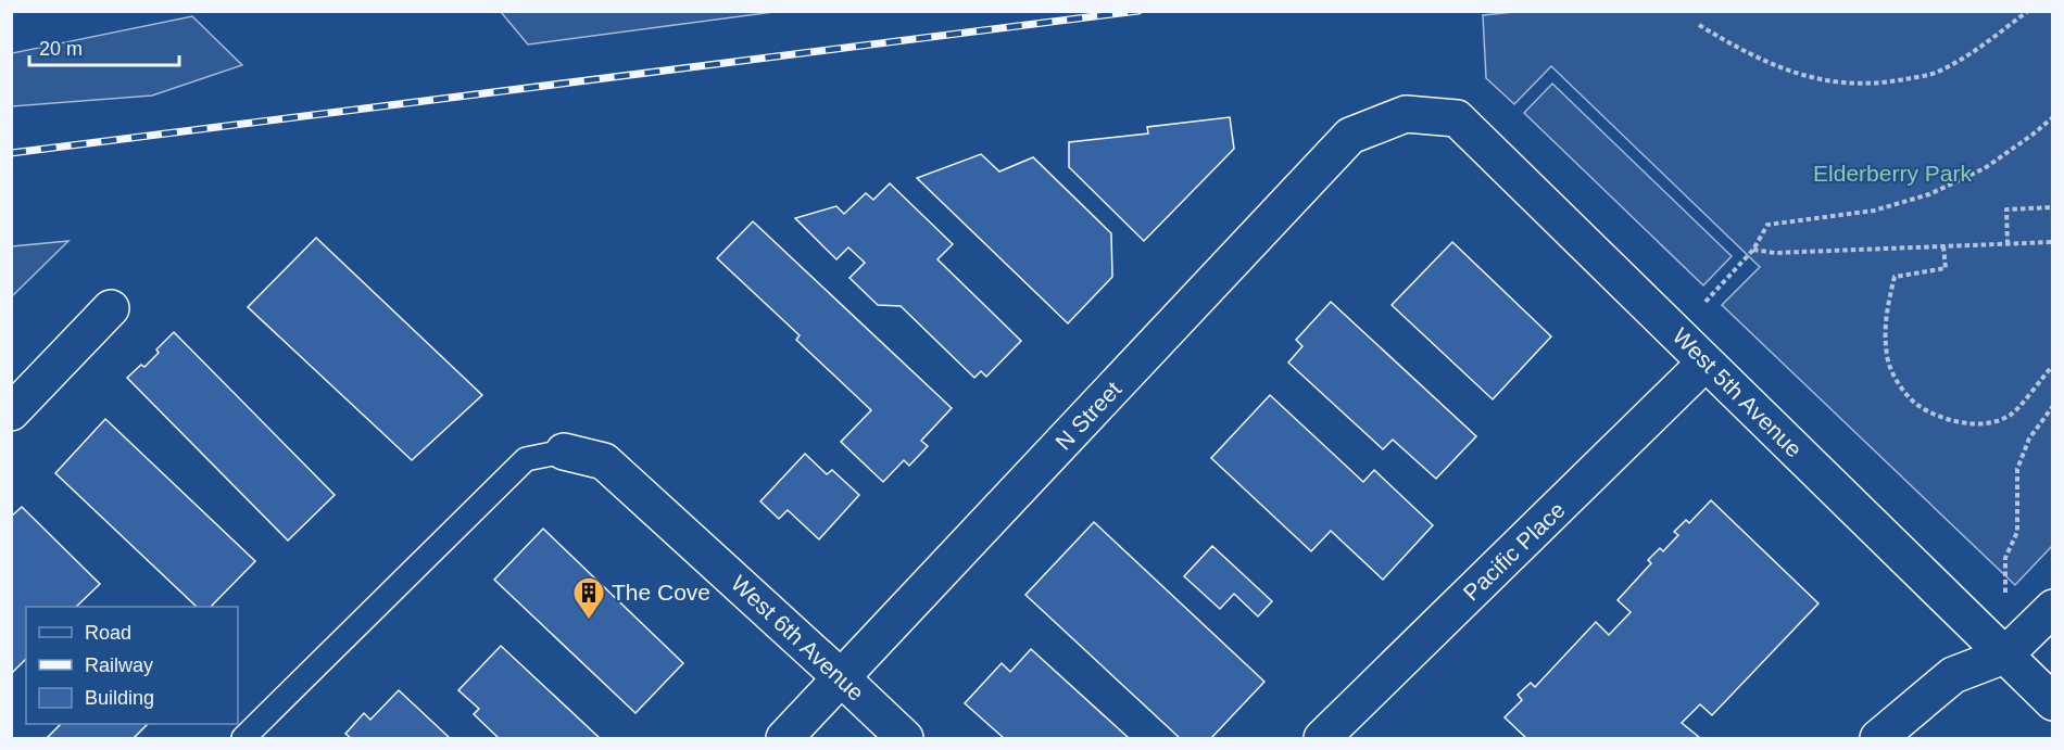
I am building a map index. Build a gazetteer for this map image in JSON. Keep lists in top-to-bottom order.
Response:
{
  "streets": {
    "street": [
      "West 5th Avenue",
      "N Street",
      "Pacific Place",
      "West 6th Avenue"
    ]
  },
  "crossings": [
    ["West 5th Avenue", "N Street"],
    ["West 5th Avenue", "Pacific Place"],
    ["N Street", "West 6th Avenue"]
  ],
  "parks": ["Elderberry Park"],
  "places": {
    "building": ["The Cove"]
  },
  "legend": ["Road", "Railway", "Building"],
  "scale_bar": "20 m"
}
